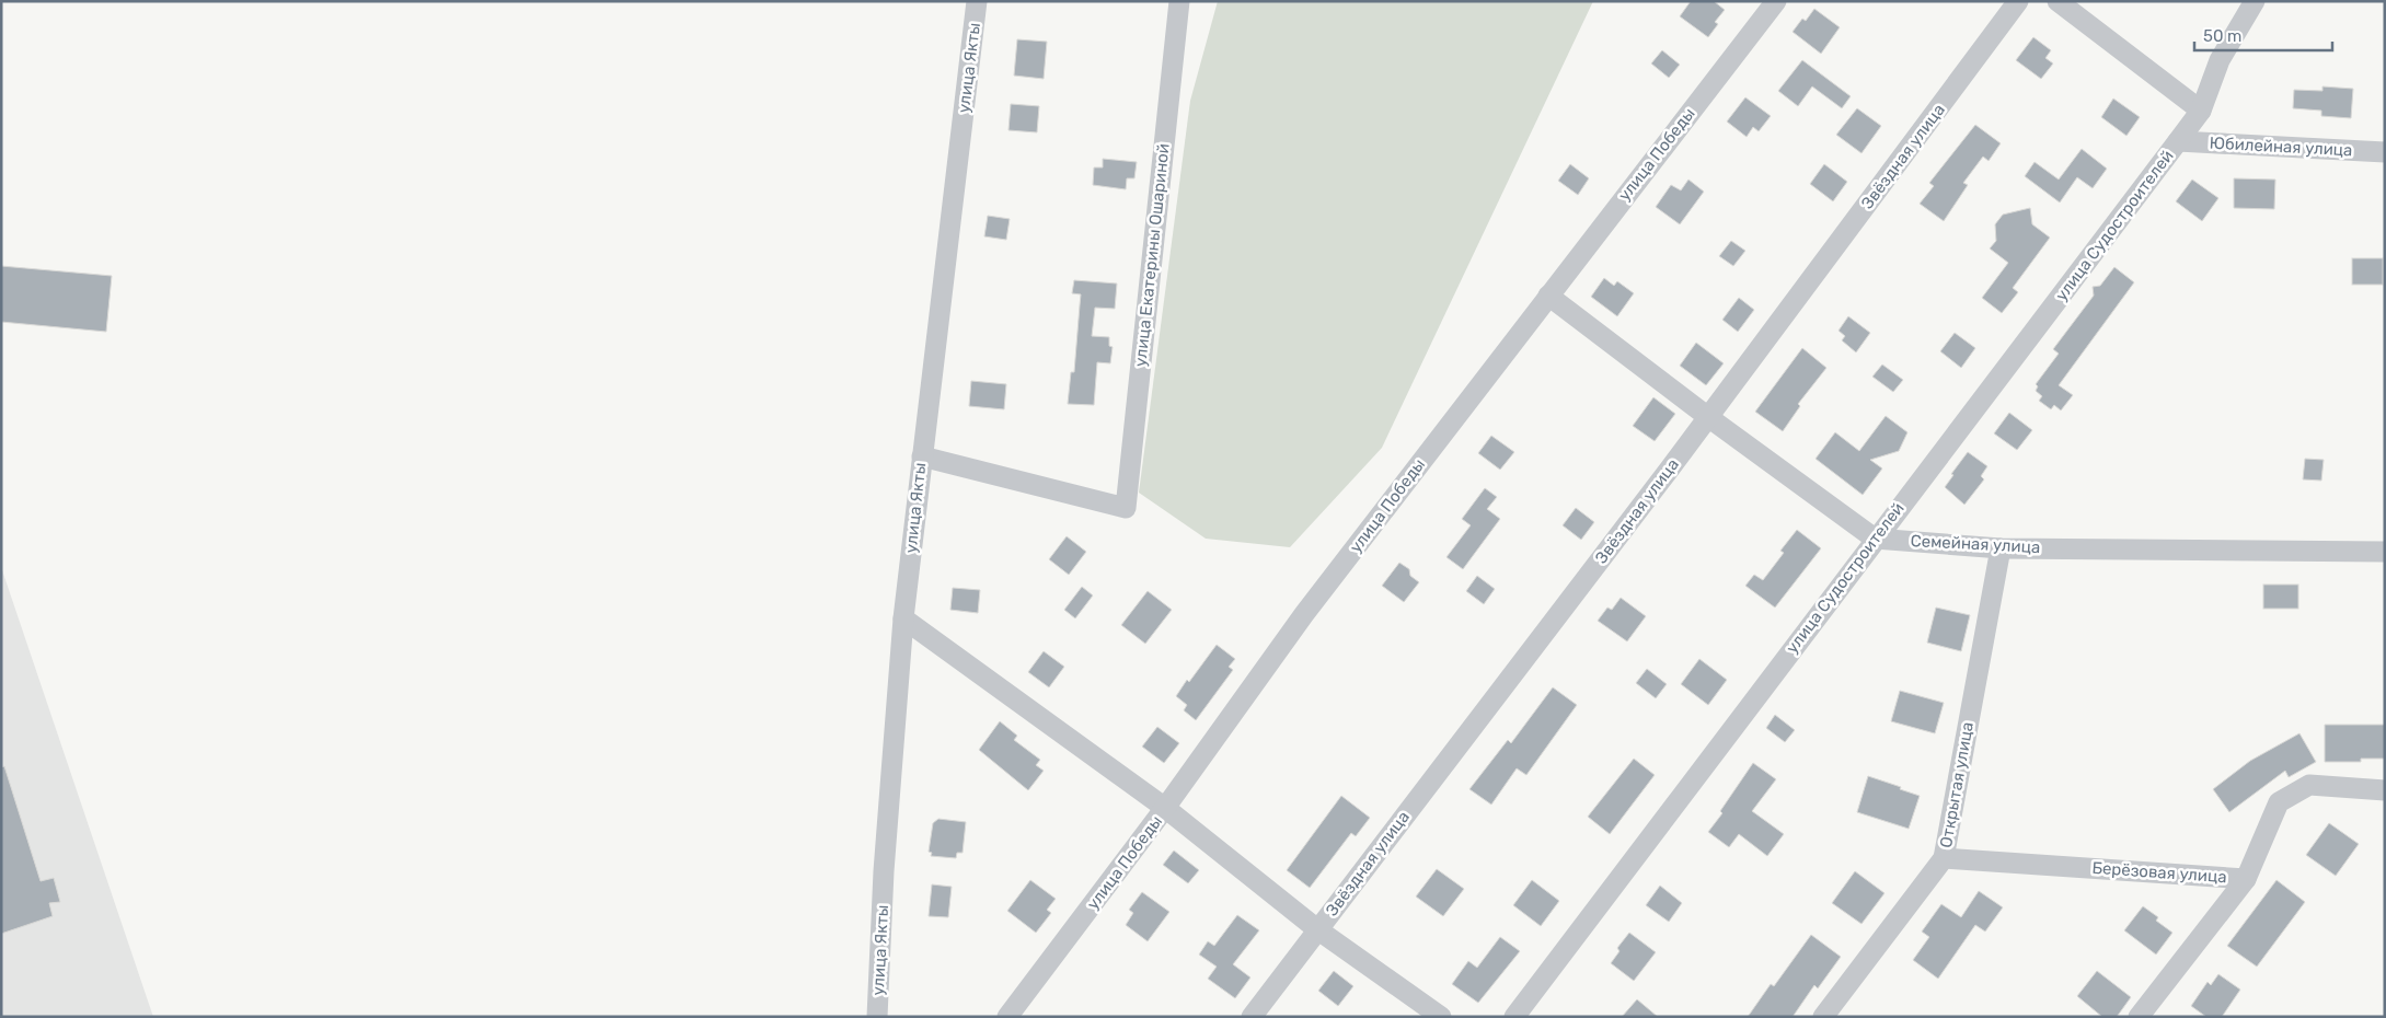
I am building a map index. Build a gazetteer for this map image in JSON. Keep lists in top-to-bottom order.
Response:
{
  "streets": {
    "street": [
      "улица Якты",
      "Юбилейная улица",
      "улица Победы",
      "Звёздная улица",
      "улица Судостроителей",
      "улица Екатерины Ошариной",
      "Семейная улица",
      "Открытая улица",
      "Берёзовая улица"
    ]
  },
  "crossings": [
    ["улица Якты", "улица Екатерины Ошариной"],
    ["Юбилейная улица", "улица Судостроителей"],
    ["улица Судостроителей", "Семейная улица"],
    ["Семейная улица", "Открытая улица"],
    ["Открытая улица", "Берёзовая улица"]
  ],
  "scale_bar": "50 m"
}
